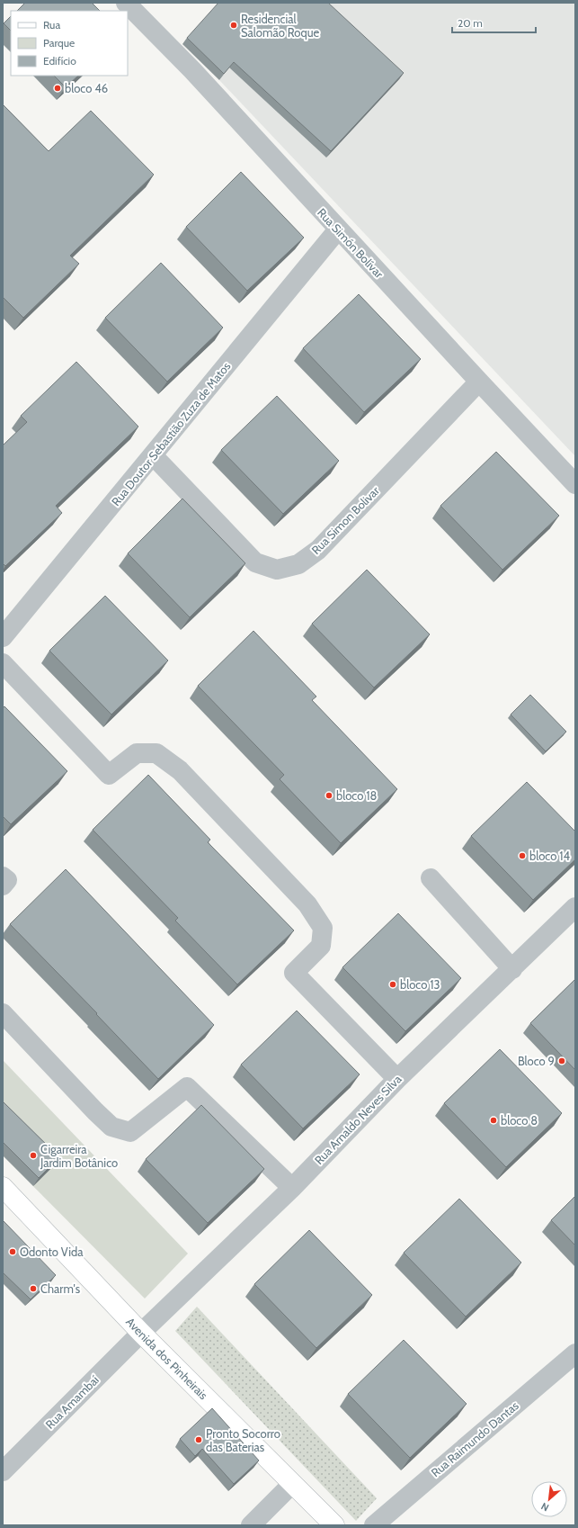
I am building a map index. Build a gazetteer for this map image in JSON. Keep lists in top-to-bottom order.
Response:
{
  "streets": {
    "main road": ["Avenida dos Pinheirais"],
    "street": [
      "Rua Simón Bolívar",
      "Rua Doutor Sebastião Zuza de Matos",
      "Rua Simon Bolivar",
      "Rua Arnaldo Neves Silva",
      "Rua Amambaí",
      "Rua Raimundo Dantas"
    ]
  },
  "crossings": [
    ["Rua Simón Bolívar", "Rua Doutor Sebastião Zuza de Matos"],
    ["Rua Simón Bolívar", "Rua Simon Bolivar"],
    ["Rua Doutor Sebastião Zuza de Matos", "Rua Simon Bolivar"],
    ["Rua Arnaldo Neves Silva", "Avenida dos Pinheirais"],
    ["Rua Arnaldo Neves Silva", "Rua Amambaí"],
    ["Avenida dos Pinheirais", "Rua Amambaí"]
  ],
  "places": [
    "Residencial Salomão Roque",
    "bloco 46",
    "bloco 18",
    "bloco 14",
    "bloco 13",
    "Bloco 9",
    "bloco 8",
    "Cigarreira Jardim Botânico",
    "Odonto Vida",
    "Charm's",
    "Pronto Socorro das Baterias"
  ],
  "legend": ["Rua", "Parque", "Edifício"],
  "scale_bar": "20 m",
  "north": "bottom left"
}
